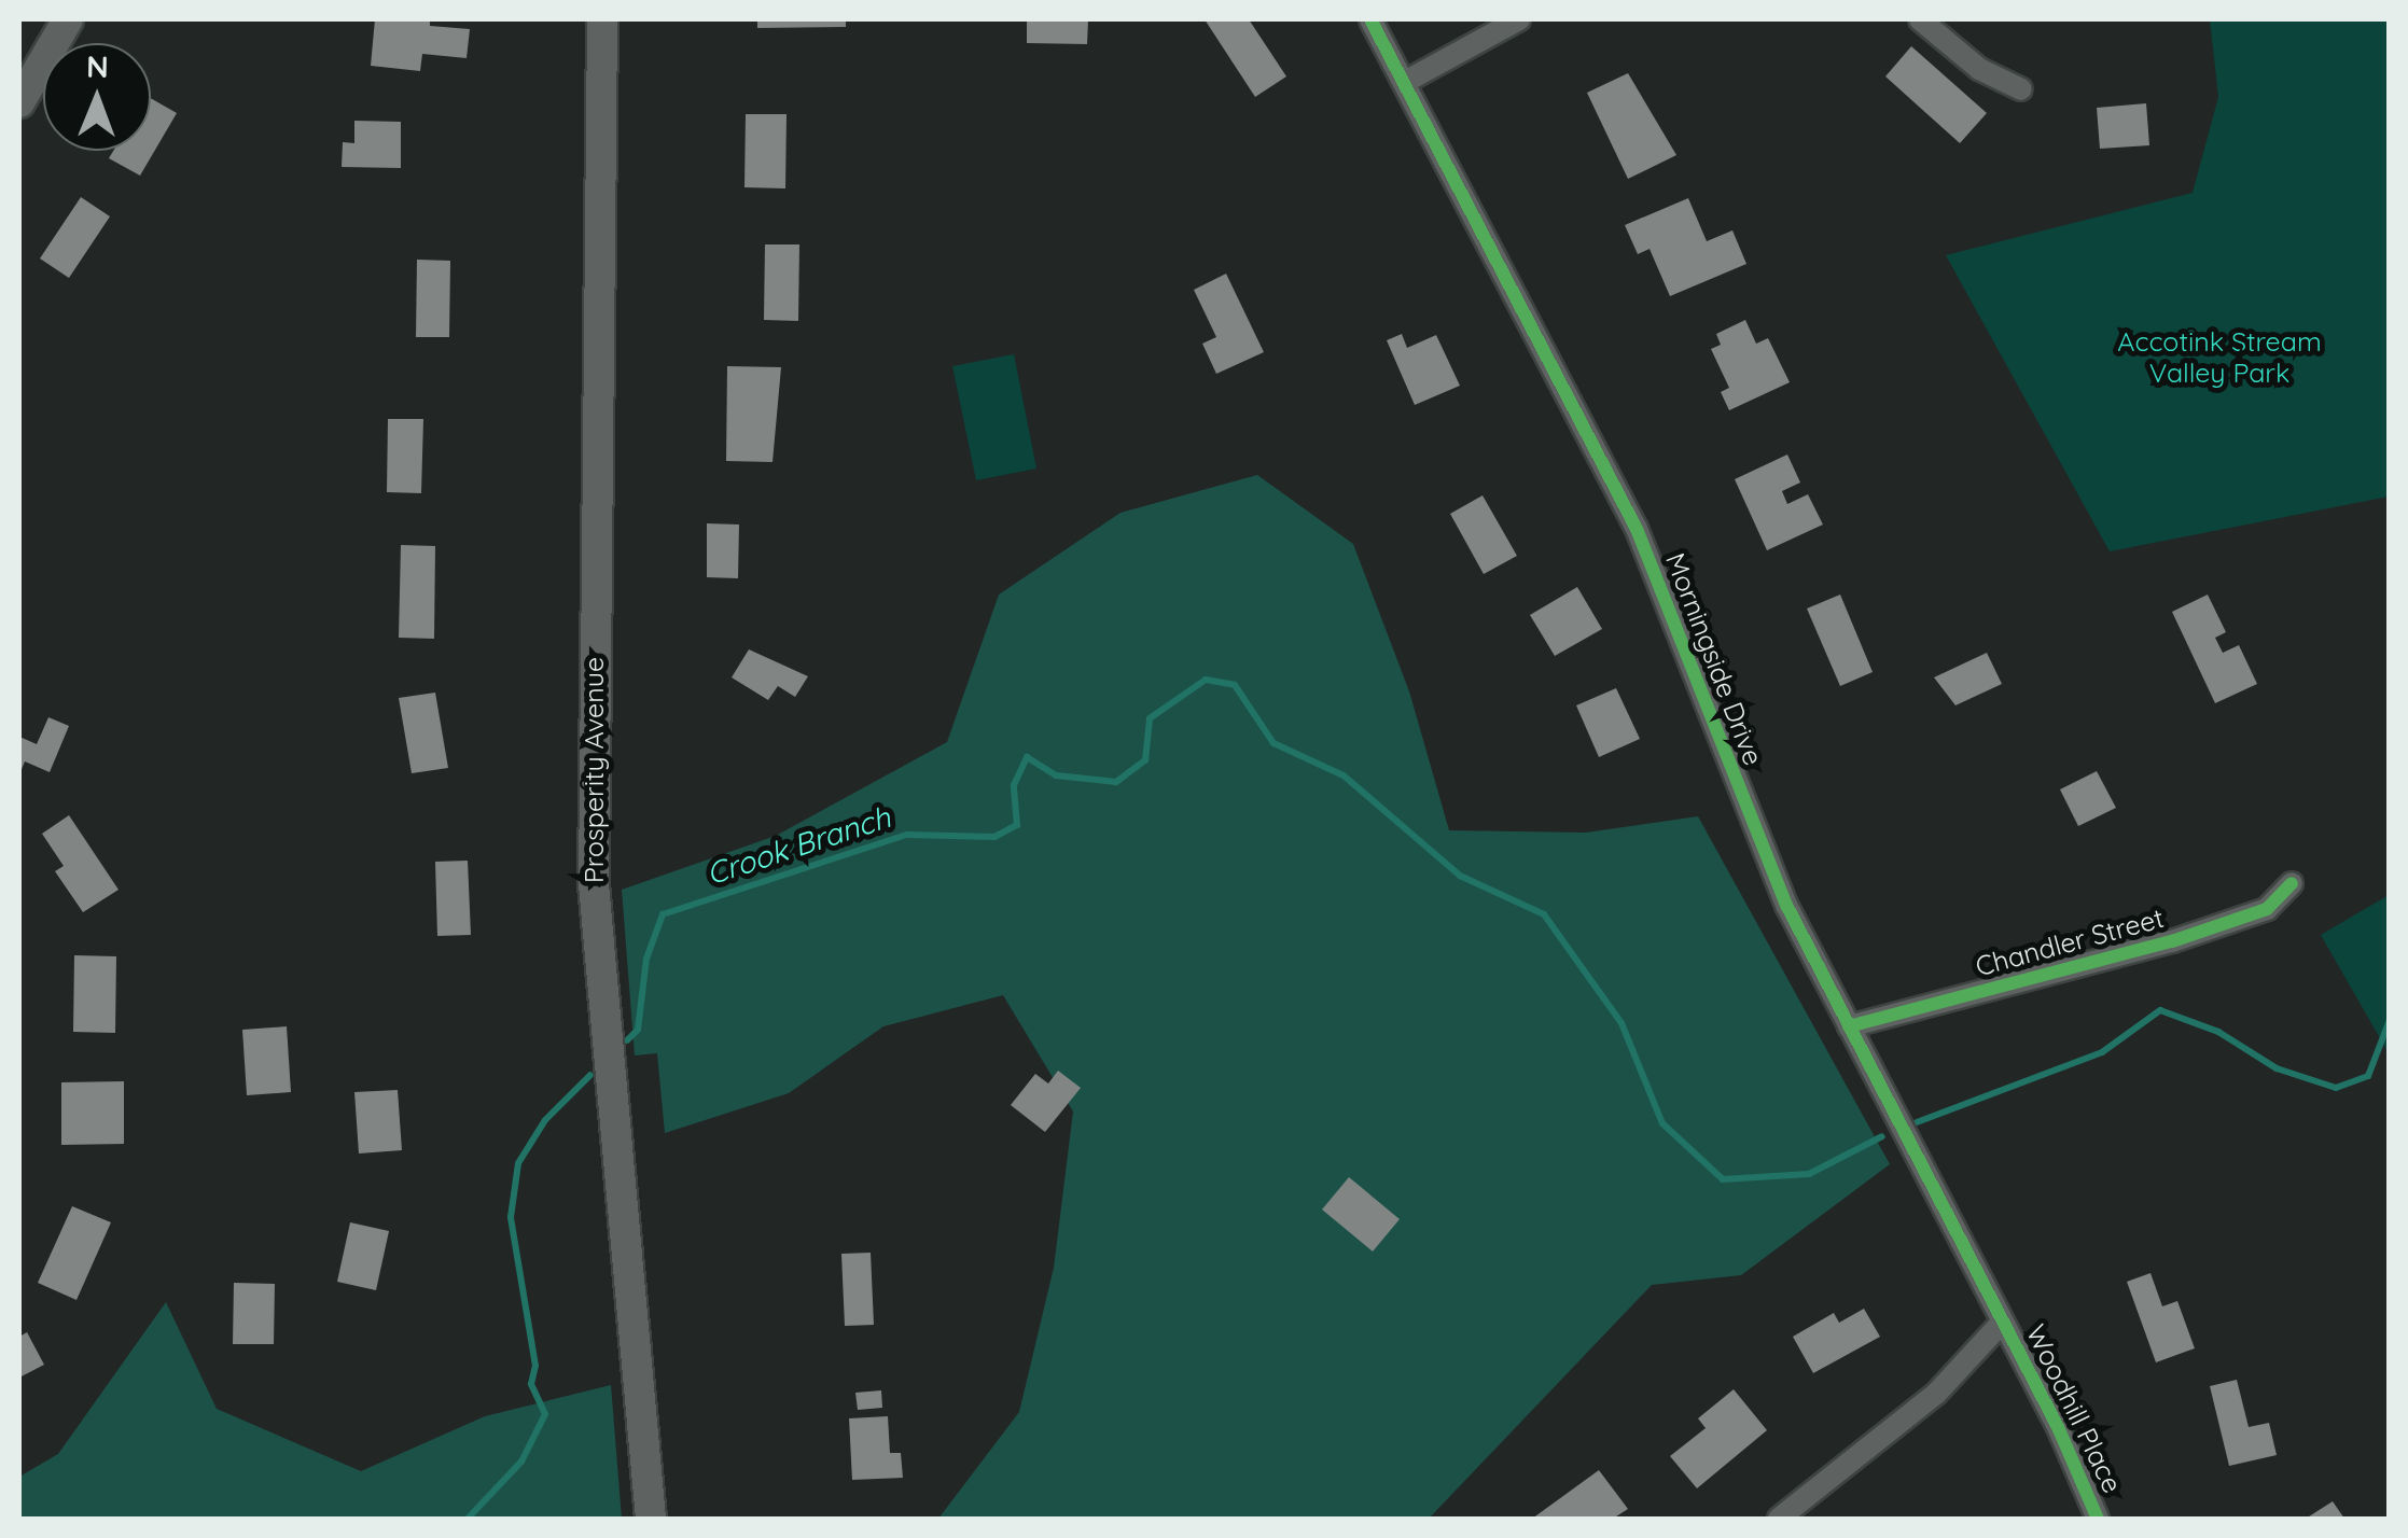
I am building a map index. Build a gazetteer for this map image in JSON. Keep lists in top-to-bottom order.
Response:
{
  "streets": {
    "main road": ["Prosperity Avenue"],
    "street": ["Morningside Drive", "Chandler Street", "Woodhill Place"]
  },
  "crossings": [
    ["Morningside Drive", "Chandler Street"],
    ["Morningside Drive", "Woodhill Place"]
  ],
  "water": ["Crook Branch"],
  "parks": ["Accotink Stream Valley Park"],
  "north": "top"
}
